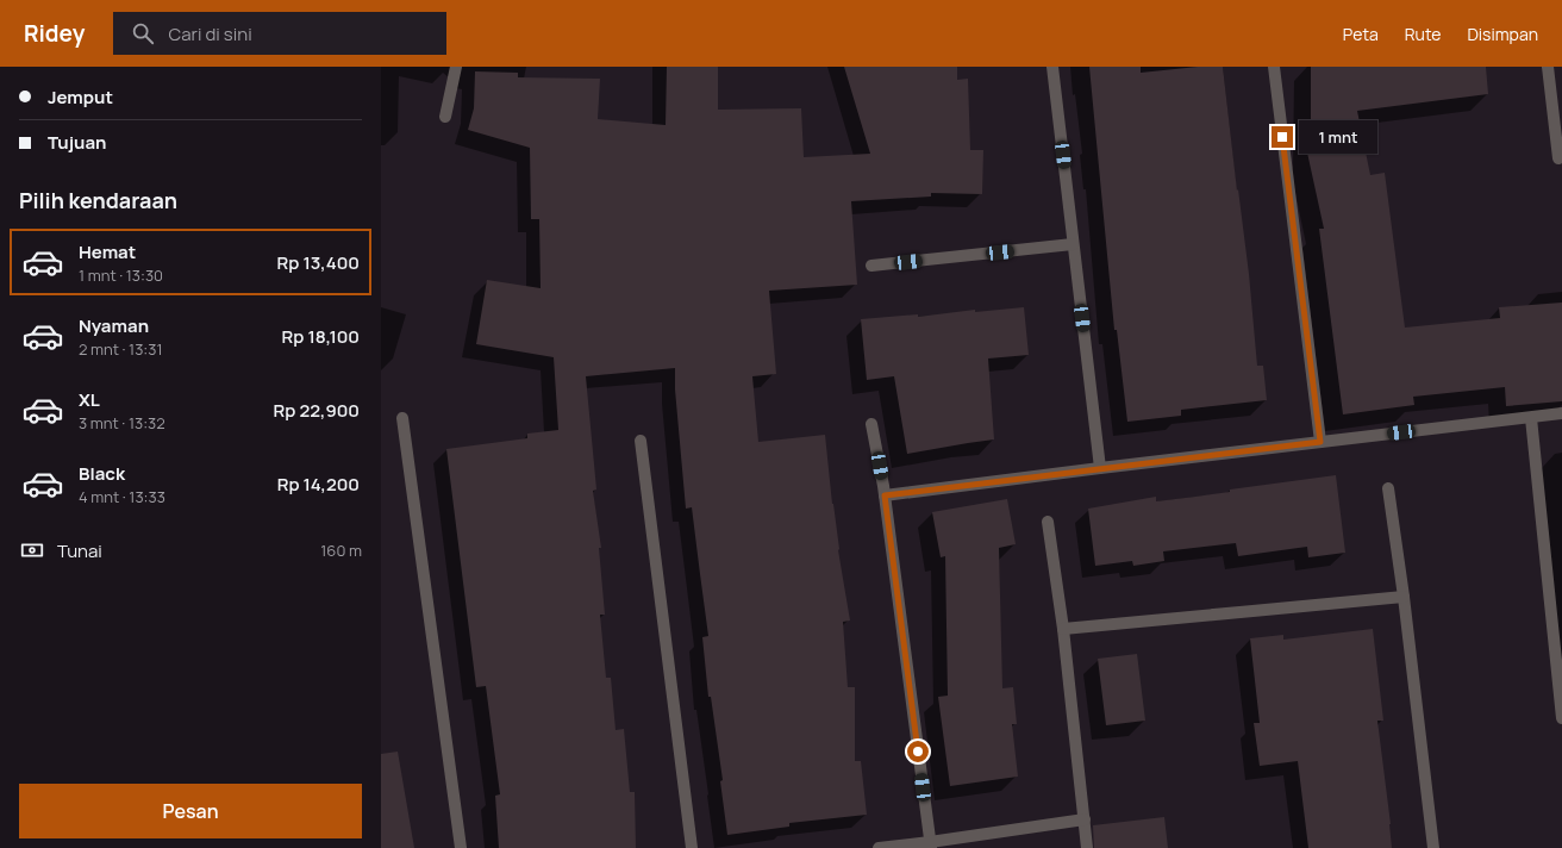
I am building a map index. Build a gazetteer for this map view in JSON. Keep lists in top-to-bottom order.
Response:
{
  "page": {
    "header": "Ridey",
    "search": "Cari di sini",
    "nav": ["Peta", "Rute", "Disimpan"],
    "banner": ["Jemput", "Tujuan"],
    "bubble": "1 mnt",
    "heading": "Pilih kendaraan",
    "list": [
      {
        "name": "Hemat",
        "note": "1 mnt · 13:30",
        "value": "Rp 13,400"
      },
      {
        "name": "Nyaman",
        "note": "2 mnt · 13:31",
        "value": "Rp 18,100"
      },
      {
        "name": "XL",
        "note": "3 mnt · 13:32",
        "value": "Rp 22,900"
      },
      {
        "name": "Black",
        "note": "4 mnt · 13:33",
        "value": "Rp 14,200"
      }
    ],
    "pay": ["Tunai", "160 m"],
    "buttons": "Pesan"
  }
}
